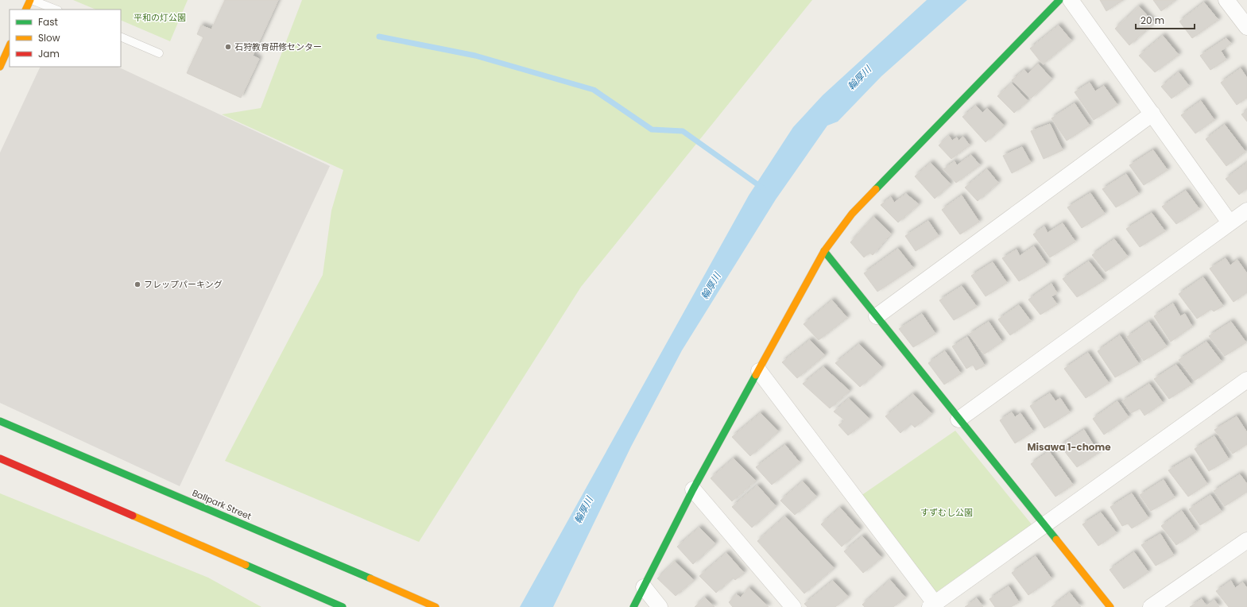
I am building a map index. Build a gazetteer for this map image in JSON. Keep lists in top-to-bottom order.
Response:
{
  "streets": {
    "street": ["Ballpark Street"]
  },
  "districts": ["Misawa 1-chome"],
  "water": ["輪厚川"],
  "parks": ["平和の灯公園", "すずむし公園"],
  "places": ["石狩教育研修センター", "フレップパーキング"],
  "legend": ["Fast", "Slow", "Jam"],
  "scale_bar": "20 m"
}
